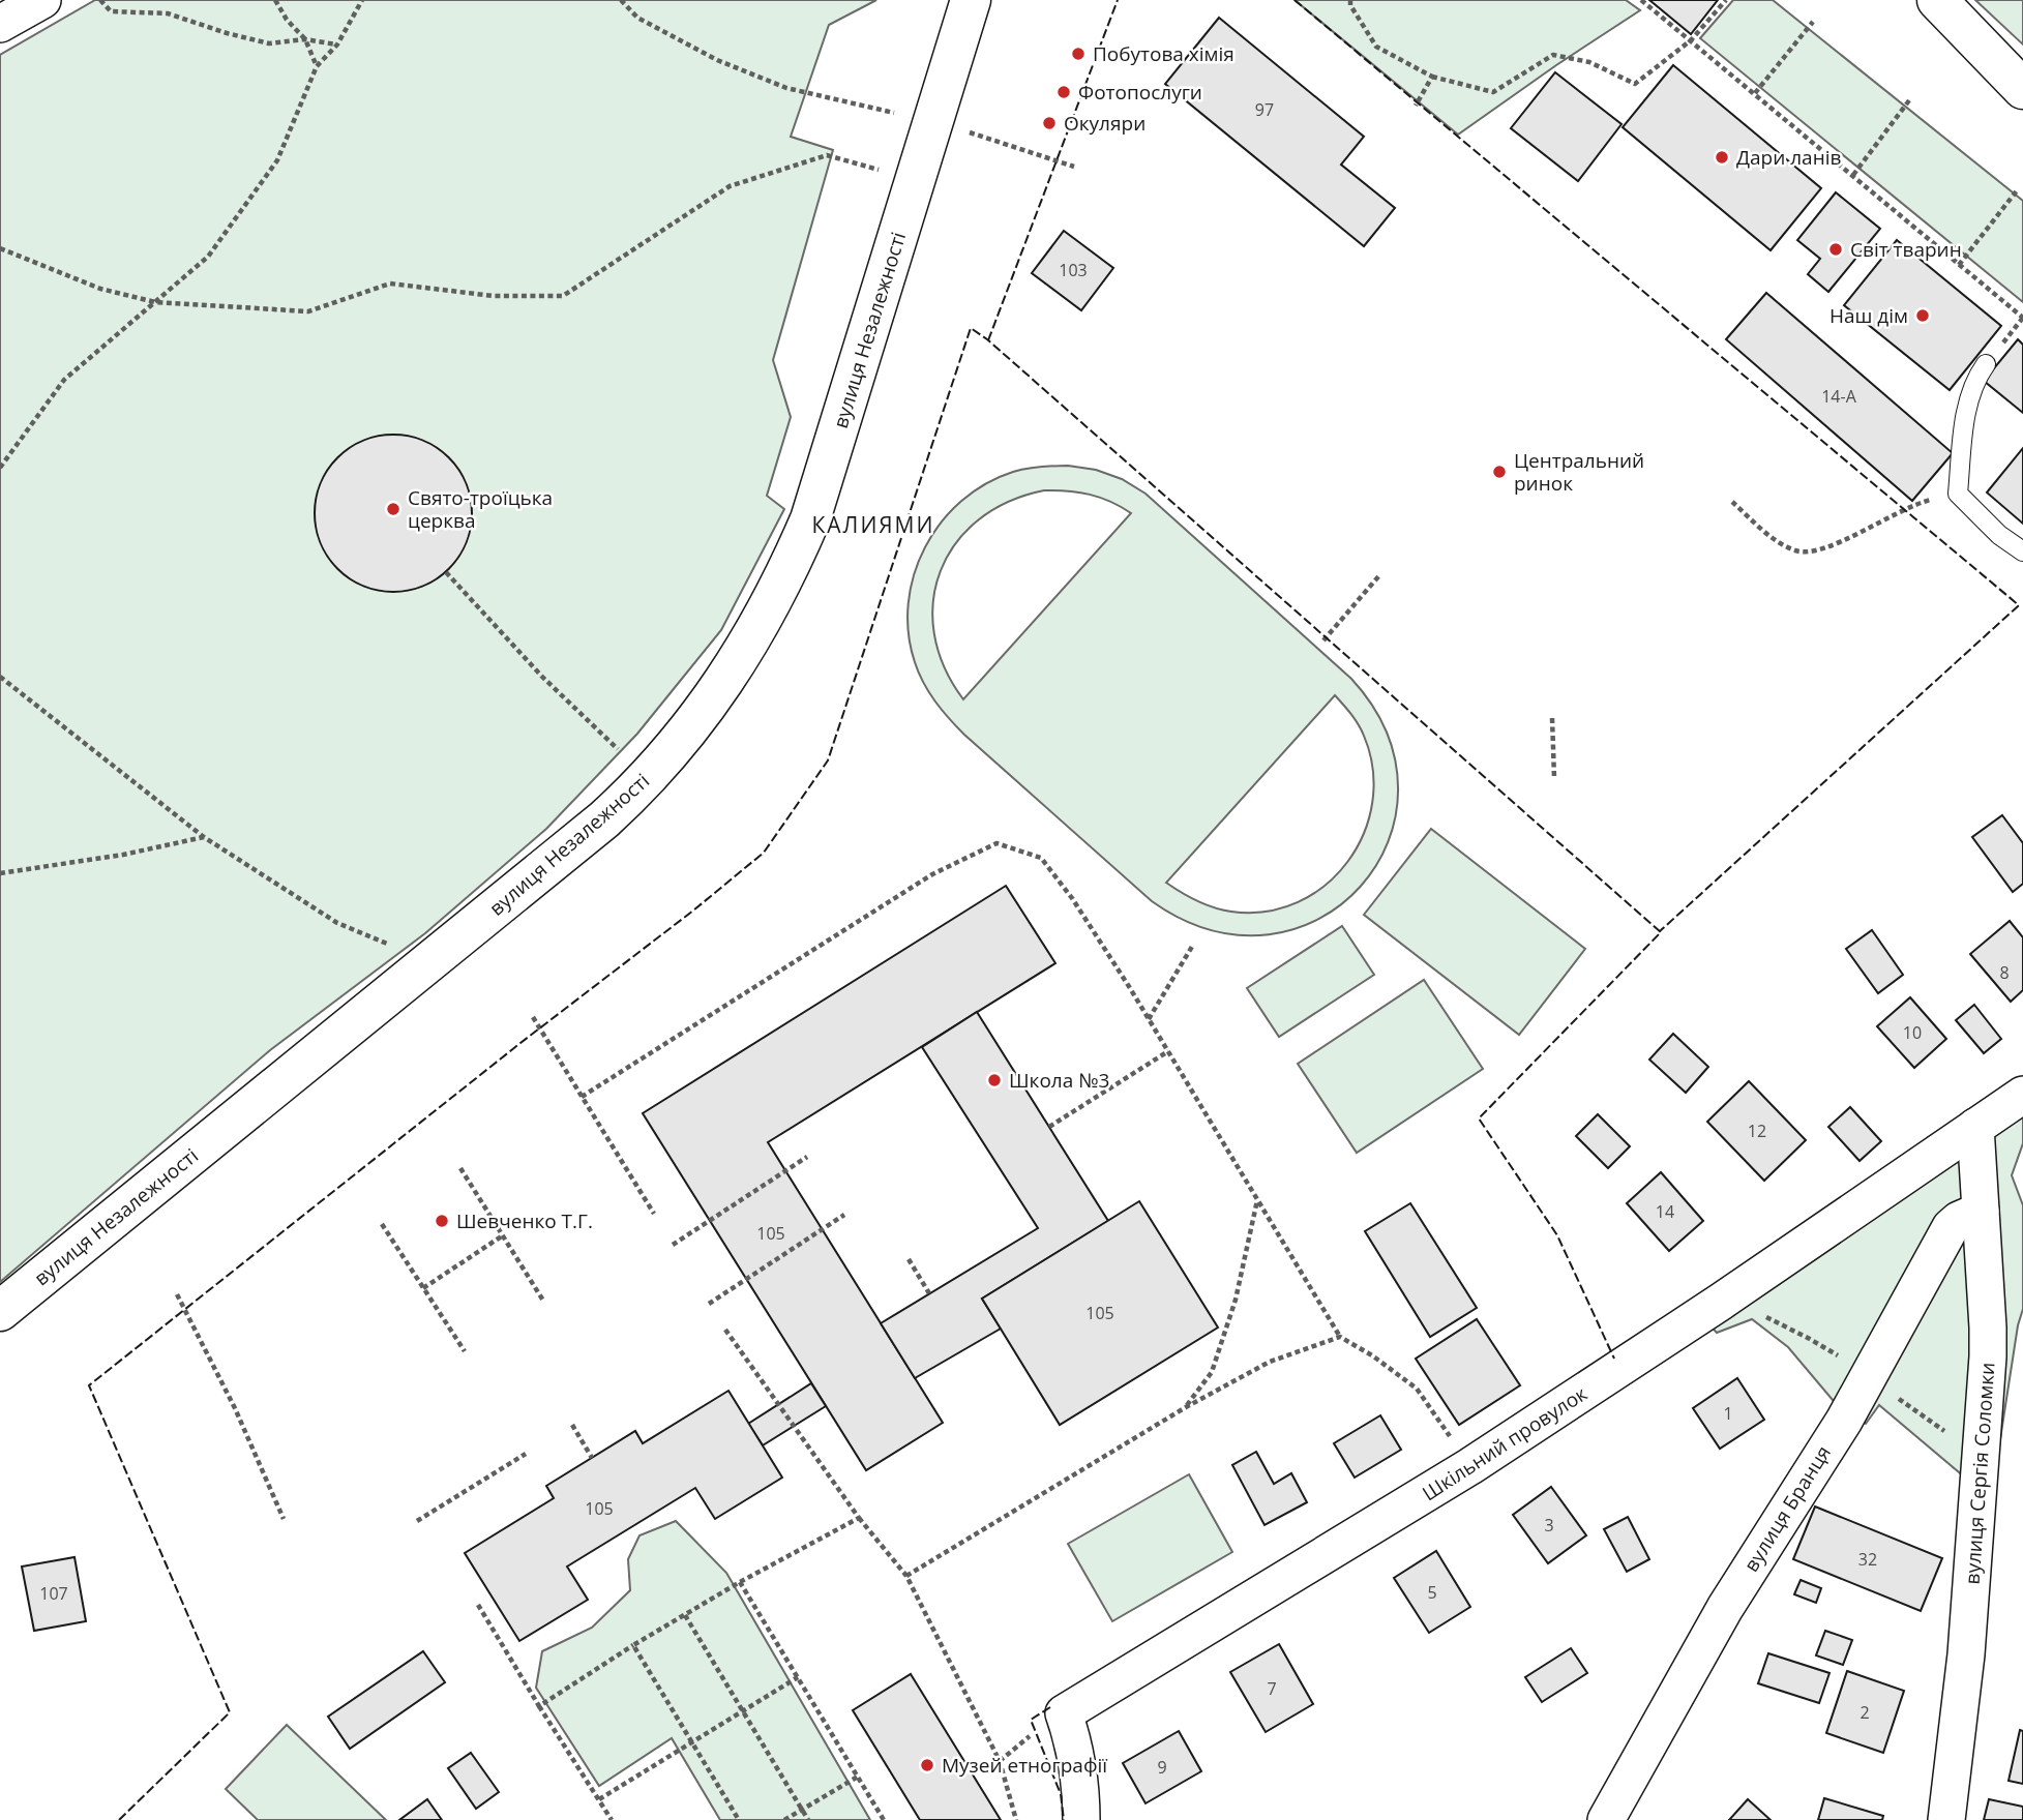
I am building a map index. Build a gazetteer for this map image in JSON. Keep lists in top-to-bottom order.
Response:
{
  "streets": {
    "main road": ["вулиця Незалежності"],
    "street": ["Шкільний провулок", "вулиця Сергія Соломки", "вулиця Бранця"]
  },
  "crossings": [
    ["Шкільний провулок", "вулиця Сергія Соломки"],
    ["вулиця Сергія Соломки", "вулиця Бранця"]
  ],
  "districts": ["КАЛИЯМИ"],
  "places": [
    "Побутова хімія",
    "Фотопослуги",
    "Окуляри",
    "Дари ланів",
    "Світ тварин",
    "Наш дім",
    "Центральний ринок",
    "Свято-троїцька церква",
    "Школа №3",
    "Шевченко Т.Г.",
    "Музей етнографії"
  ],
  "house_numbers": [
    "97",
    "103",
    "14-А",
    "8",
    "10",
    "12",
    "14",
    "105",
    "105",
    "1",
    "105",
    "3",
    "32",
    "5",
    "107",
    "7",
    "2",
    "9"
  ]
}
